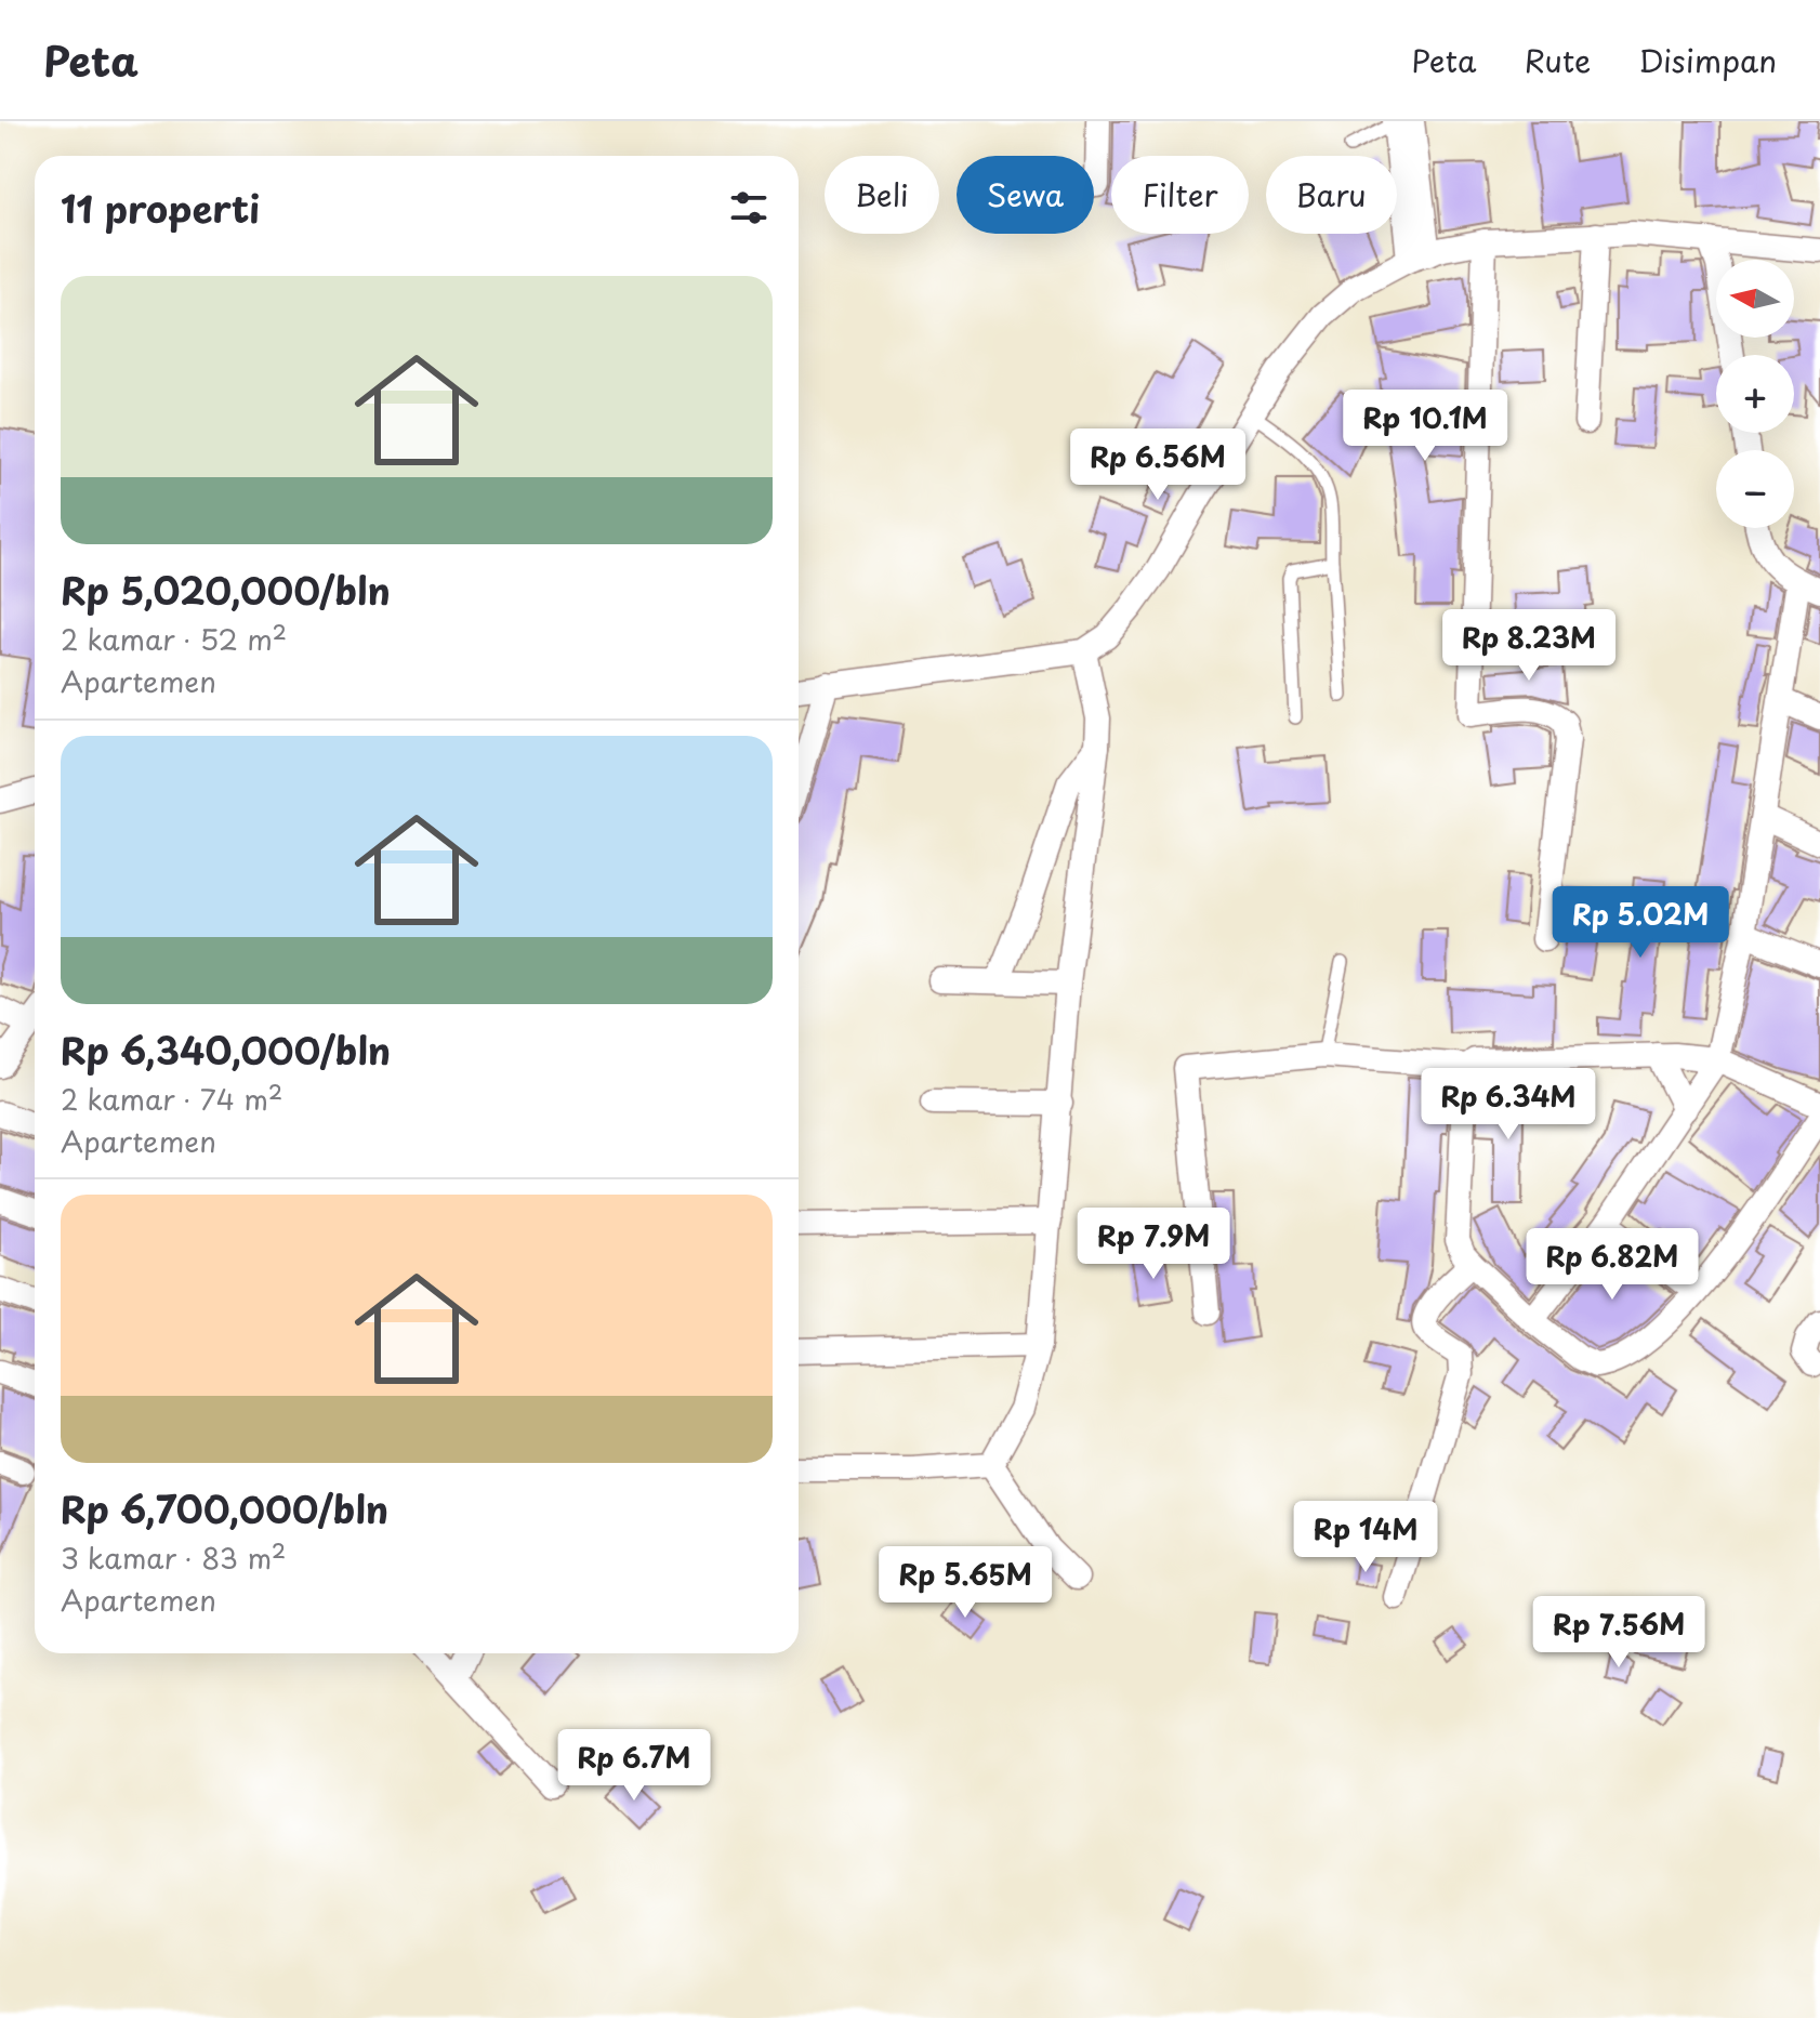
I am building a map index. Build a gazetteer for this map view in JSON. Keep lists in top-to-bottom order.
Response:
{
  "north": "left",
  "page": {
    "header": "Peta",
    "nav": ["Peta", "Rute", "Disimpan"],
    "chip": [
      "Beli",
      "Sewa",
      "Filter",
      "Baru"
    ],
    "heading": "11 properti",
    "map_buttons": ["+", "−"],
    "list": [
      {
        "name": "Rp 5,020,000/bln",
        "note": "2 kamar · 52 m² · Apartemen"
      },
      {
        "name": "Rp 6,340,000/bln",
        "note": "2 kamar · 74 m² · Apartemen"
      },
      {
        "name": "Rp 6,700,000/bln",
        "note": "3 kamar · 83 m² · Apartemen"
      }
    ],
    "price": [
      "Rp 10.1M",
      "Rp 6.56M",
      "Rp 8.23M",
      "Rp 5.02M",
      "Rp 6.34M",
      "Rp 7.9M",
      "Rp 6.82M",
      "Rp 14M",
      "Rp 5.65M",
      "Rp 7.56M",
      "Rp 6.7M"
    ]
  }
}
